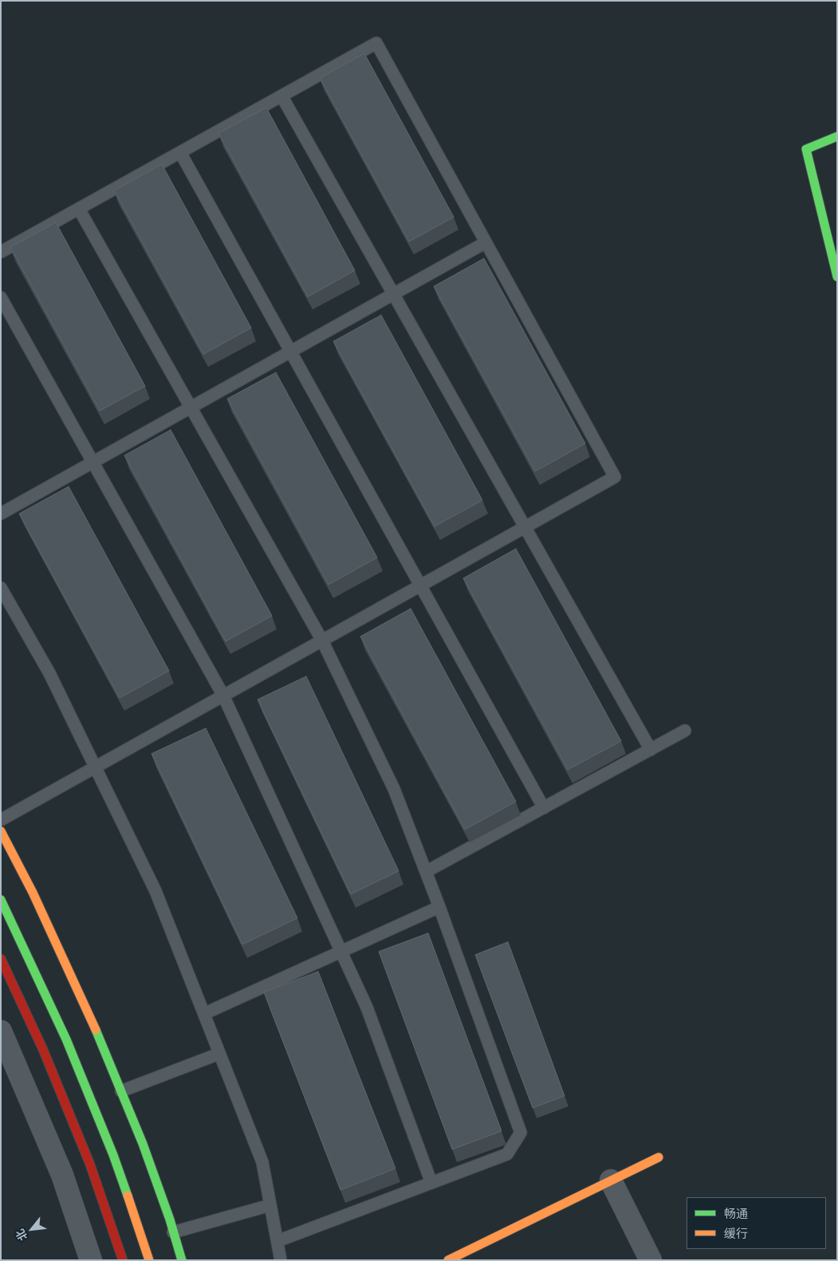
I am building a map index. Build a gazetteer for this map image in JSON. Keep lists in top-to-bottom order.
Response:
{
  "legend": ["畅通", "缓行"],
  "north": "bottom left"
}
